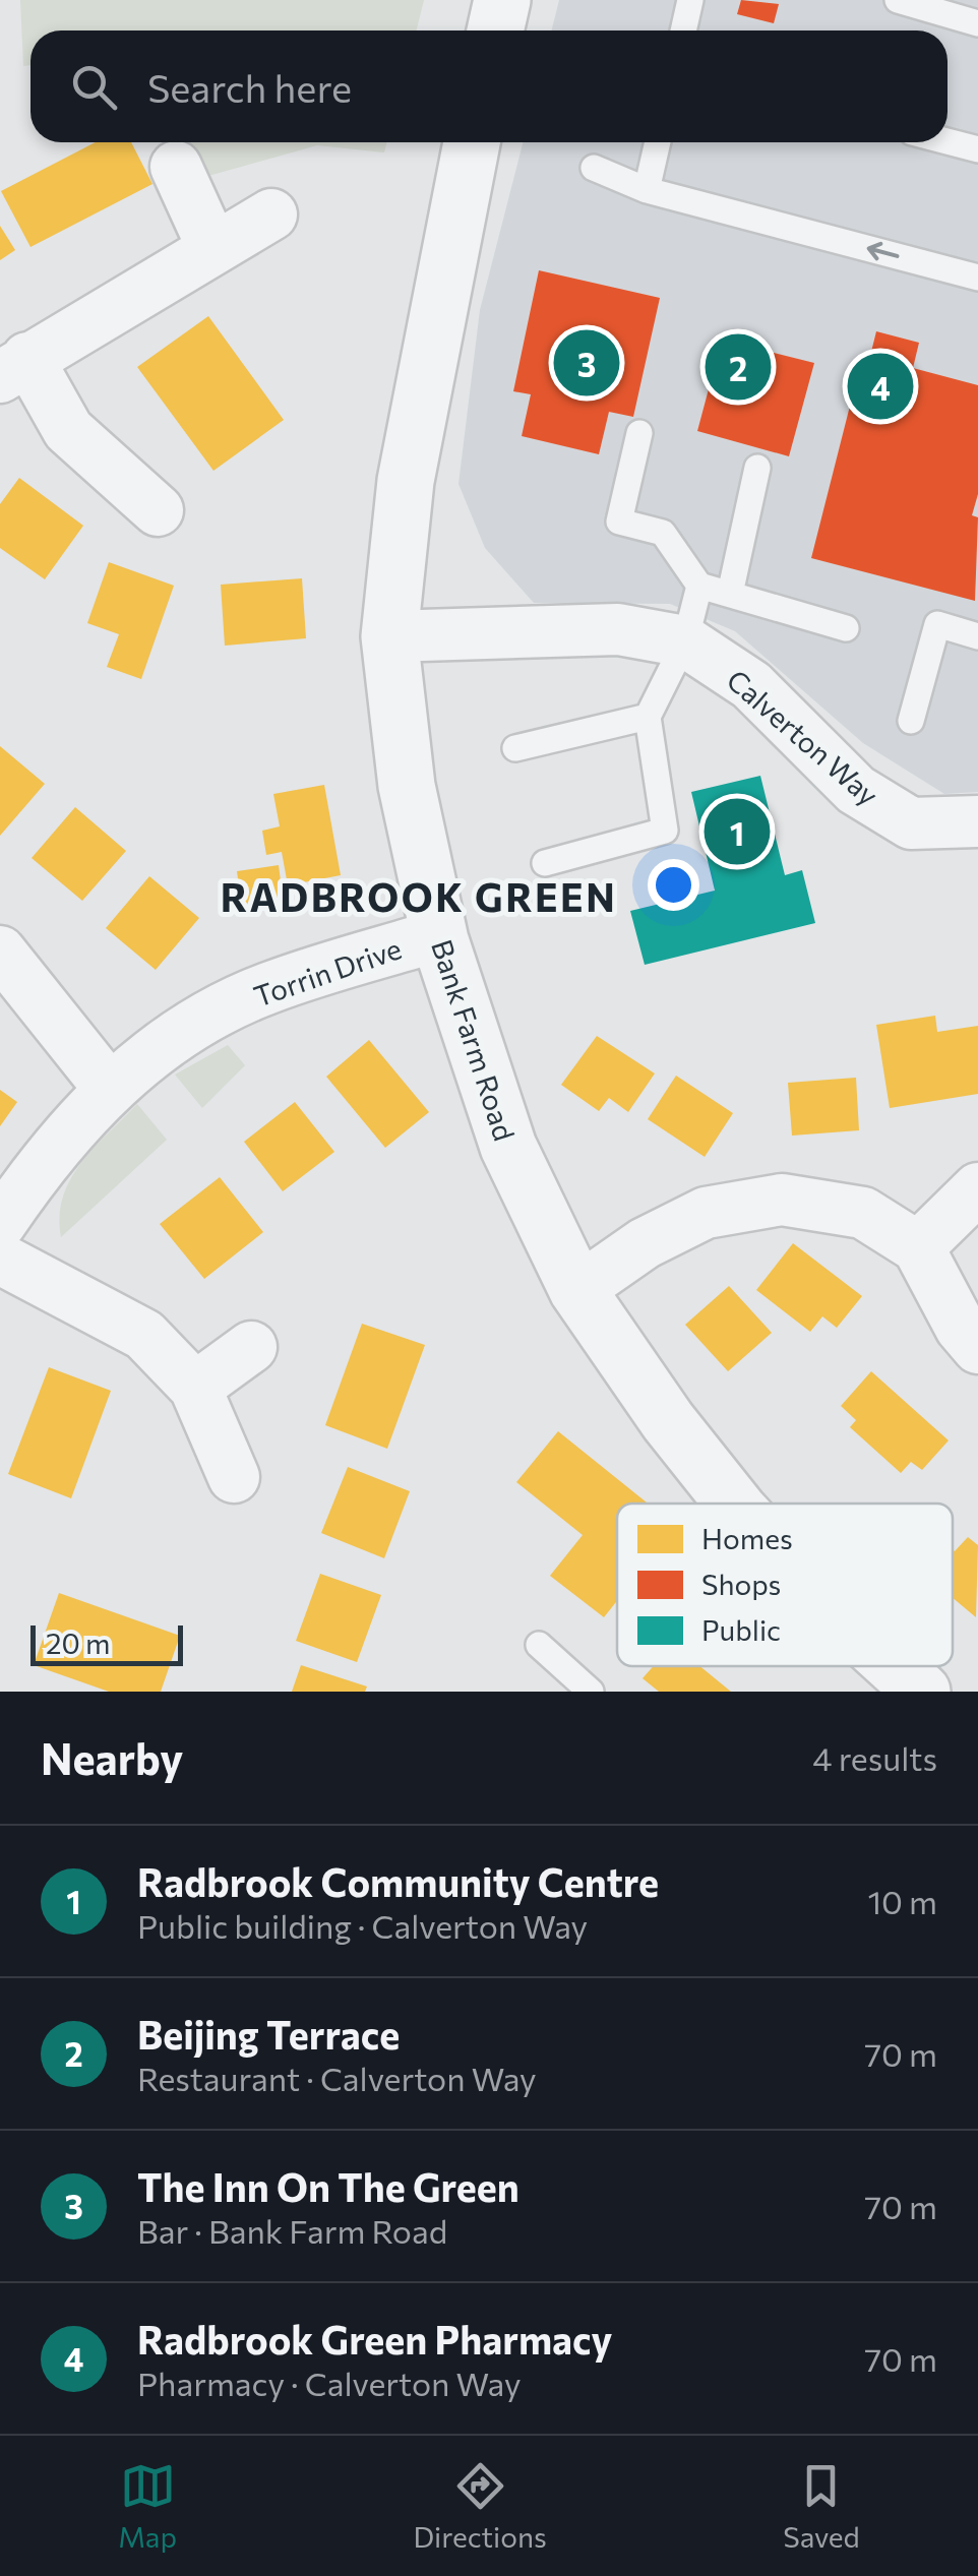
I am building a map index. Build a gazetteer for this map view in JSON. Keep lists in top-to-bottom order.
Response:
{
  "streets": {
    "street": ["Calverton Way", "Torrin Drive", "Bank Farm Road"]
  },
  "crossings": [
    ["Calverton Way", "Bank Farm Road"],
    ["Torrin Drive", "Bank Farm Road"]
  ],
  "districts": ["RADBROOK GREEN"],
  "legend": ["Homes", "Shops", "Public"],
  "scale_bar": "20 m",
  "page": {
    "search": "Search here",
    "pins": [
      "3",
      "2",
      "4",
      "1"
    ],
    "scale": "20 m",
    "heading": ["Nearby", "4 results"],
    "list": [
      {
        "mark": "1",
        "name": "Radbrook Community Centre",
        "note": "Public building · Calverton Way",
        "value": "10 m"
      },
      {
        "mark": "2",
        "name": "Beijing Terrace",
        "note": "Restaurant · Calverton Way",
        "value": "70 m"
      },
      {
        "mark": "3",
        "name": "The Inn On The Green",
        "note": "Bar · Bank Farm Road",
        "value": "70 m"
      },
      {
        "mark": "4",
        "name": "Radbrook Green Pharmacy",
        "note": "Pharmacy · Calverton Way",
        "value": "70 m"
      }
    ],
    "nav": ["Map", "Directions", "Saved"]
  }
}
